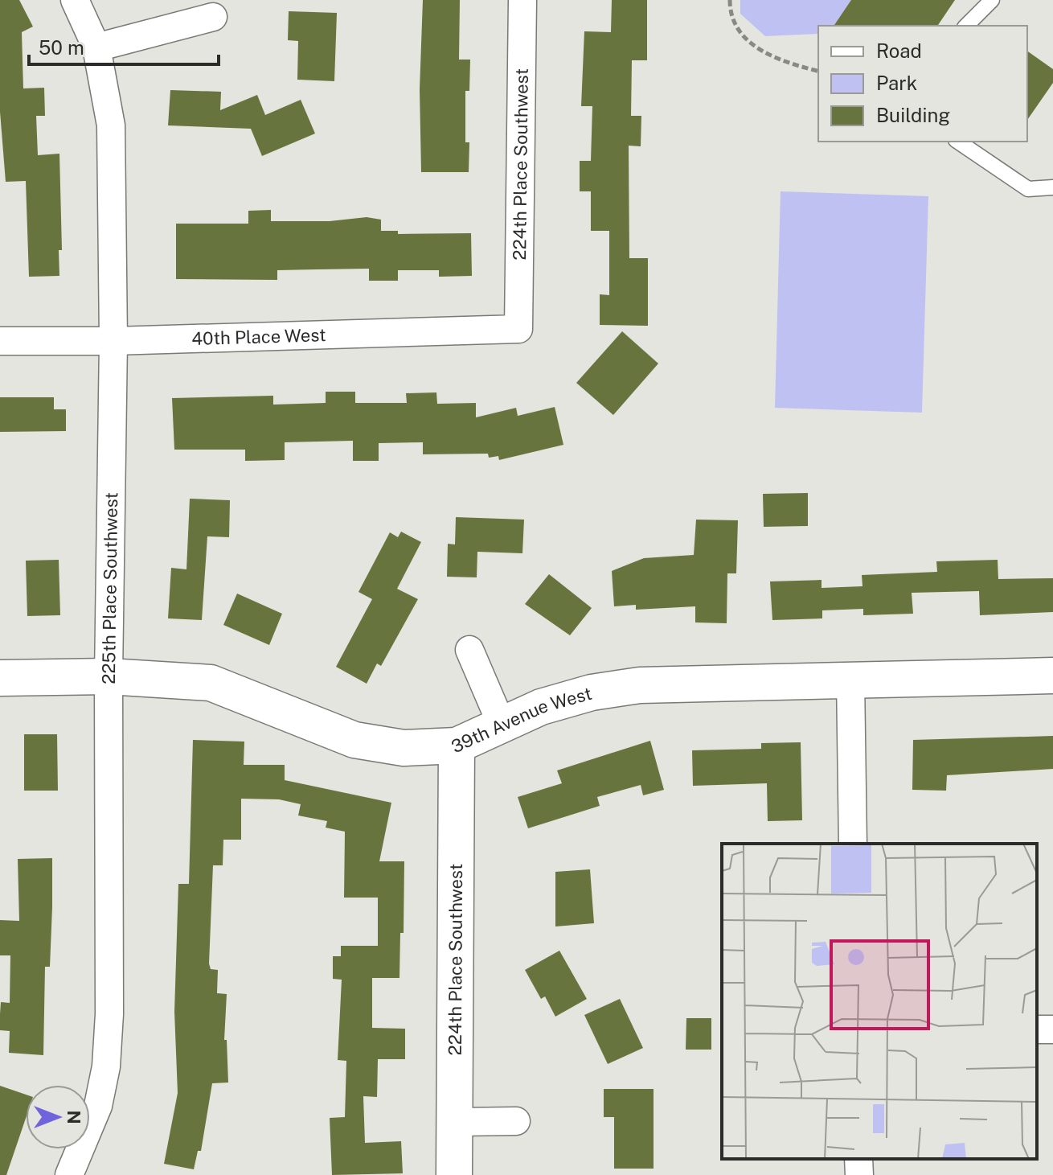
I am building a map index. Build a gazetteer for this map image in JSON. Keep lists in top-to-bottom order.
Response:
{
  "streets": {
    "street": [
      "224th Place Southwest",
      "40th Place West",
      "225th Place Southwest",
      "39th Avenue West"
    ]
  },
  "crossings": [
    ["224th Place Southwest", "40th Place West"],
    ["224th Place Southwest", "39th Avenue West"],
    ["40th Place West", "225th Place Southwest"],
    ["225th Place Southwest", "39th Avenue West"]
  ],
  "legend": ["Road", "Park", "Building"],
  "scale_bar": "50 m",
  "north": "right"
}
